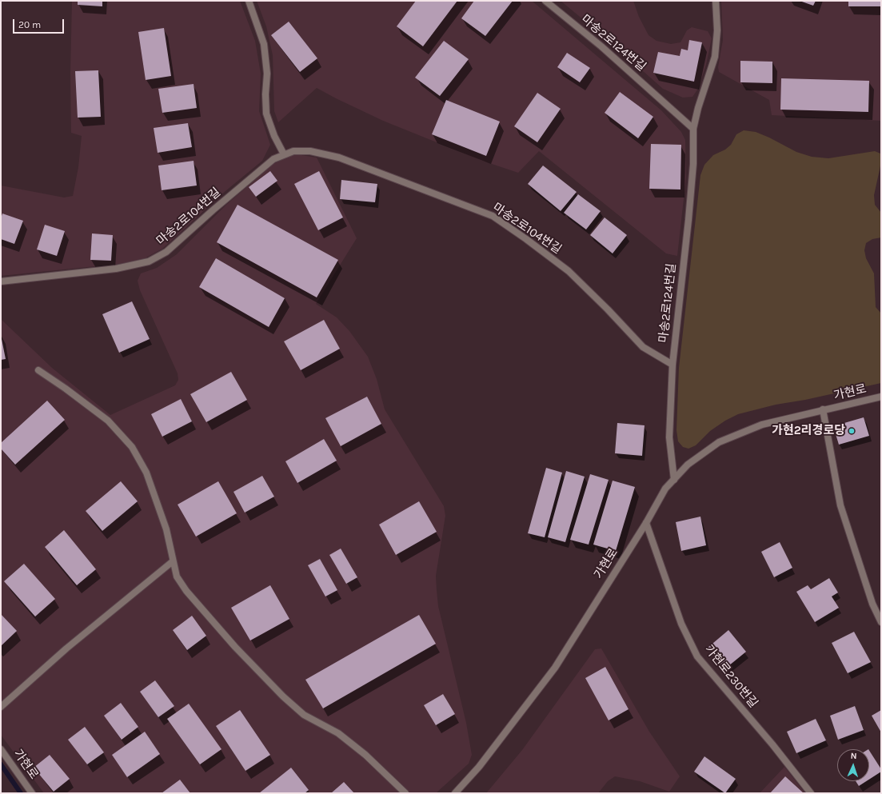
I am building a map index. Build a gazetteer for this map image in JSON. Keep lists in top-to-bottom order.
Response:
{
  "streets": {
    "street": [
      "마송2로124번길",
      "마송2로104번길",
      "가현로",
      "가현로230번길"
    ]
  },
  "crossings": [
    ["마송2로124번길", "마송2로104번길"],
    ["마송2로124번길", "가현로"],
    ["가현로", "가현로230번길"]
  ],
  "places": ["가현2리경로당"],
  "scale_bar": "20 m",
  "north": "top"
}
